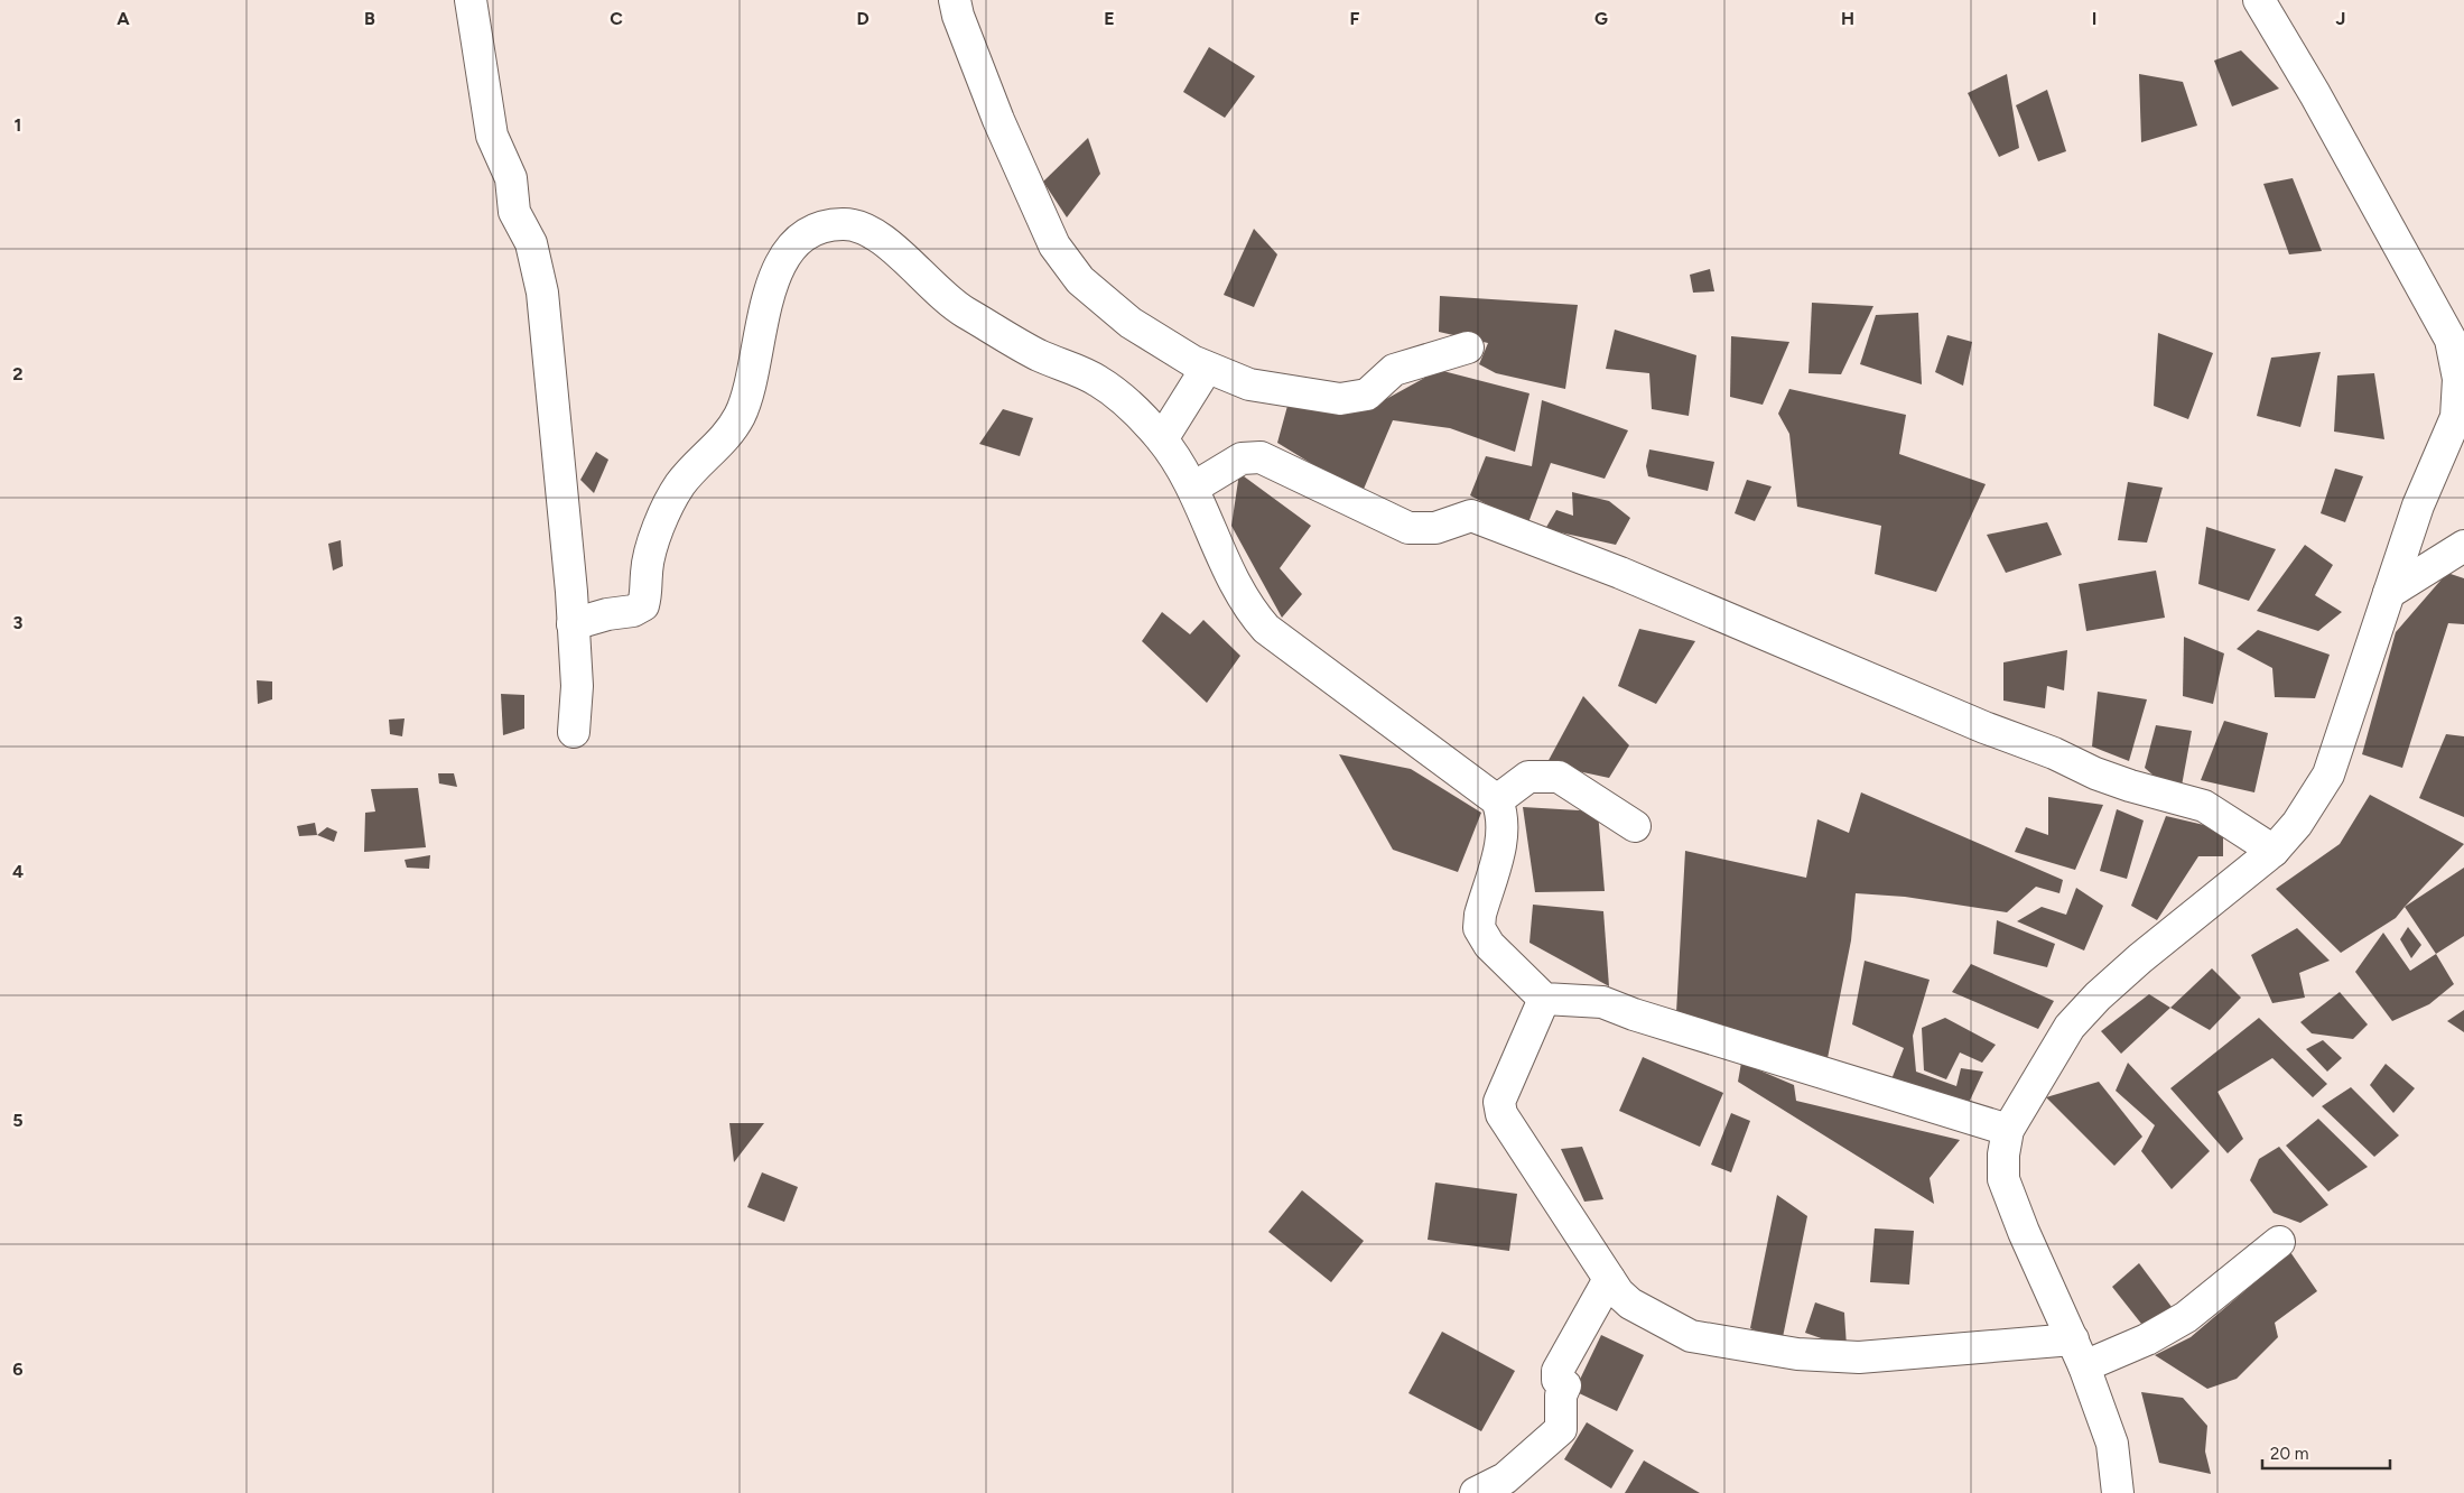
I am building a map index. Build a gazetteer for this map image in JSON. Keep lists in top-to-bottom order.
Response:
{
  "scale_bar": "20 m",
  "grid": {
    "columns": [
      "A",
      "B",
      "C",
      "D",
      "E",
      "F",
      "G",
      "H",
      "I",
      "J"
    ],
    "rows": [
      "1",
      "2",
      "3",
      "4",
      "5",
      "6"
    ]
  }
}
